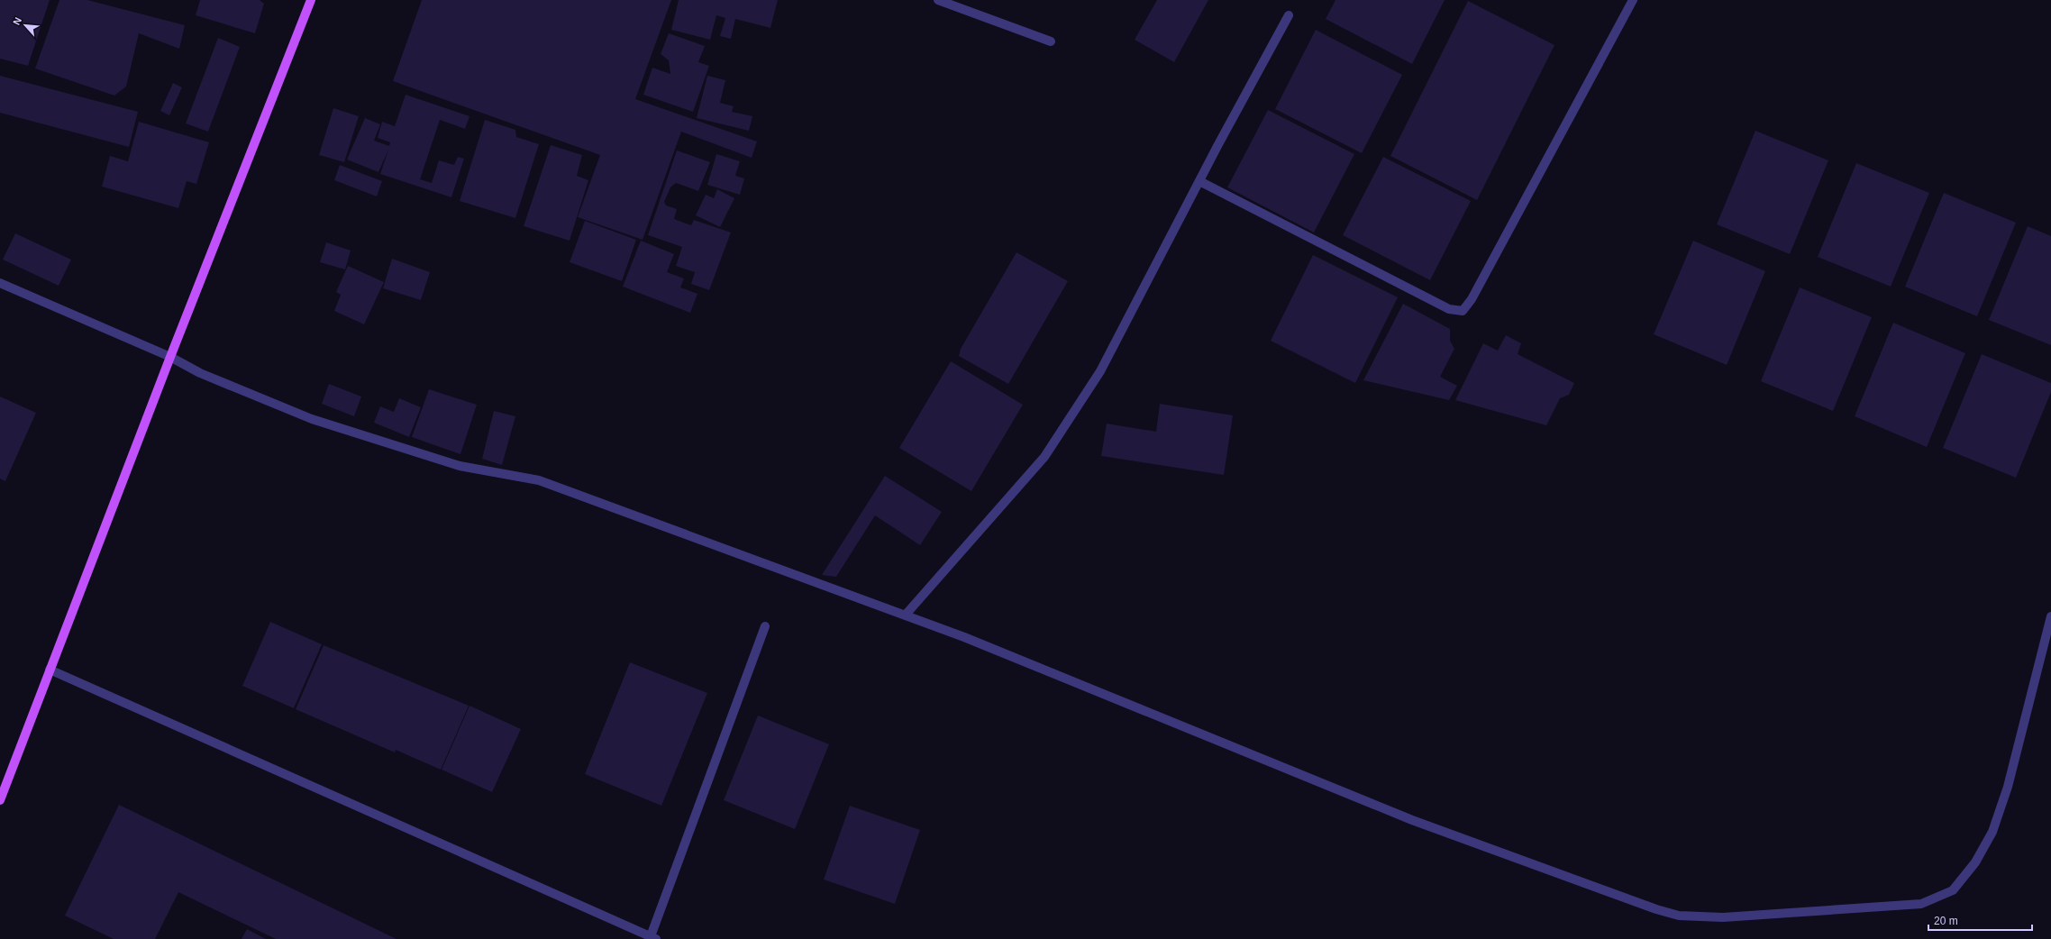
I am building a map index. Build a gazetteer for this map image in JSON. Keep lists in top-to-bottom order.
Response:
{
  "scale_bar": "20 m",
  "north": "top left"
}
